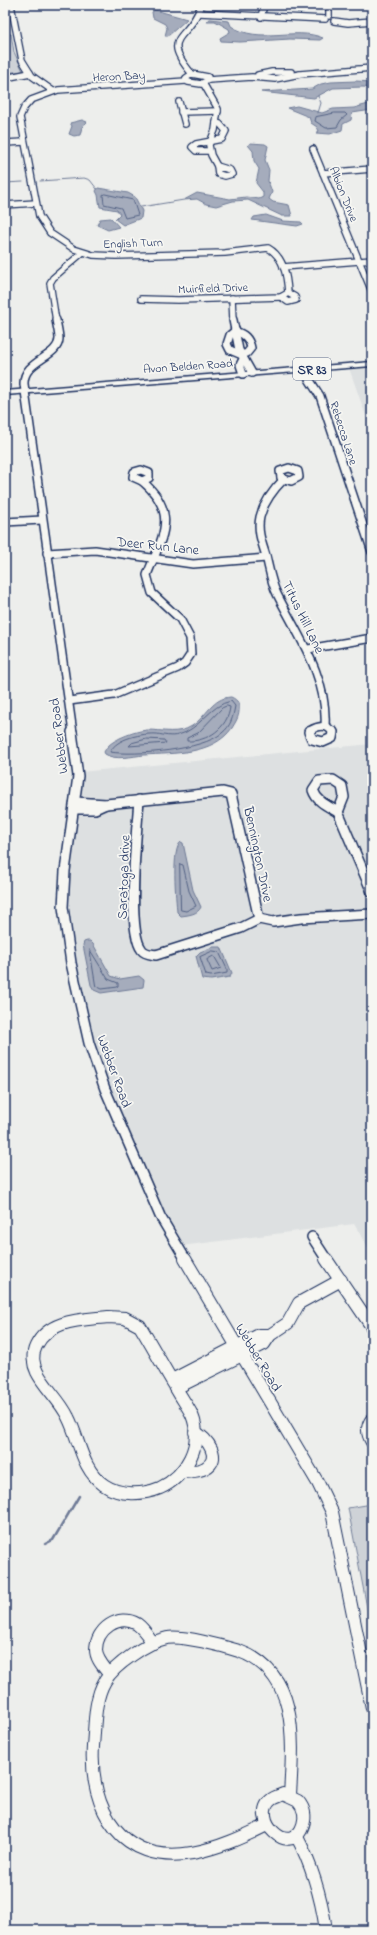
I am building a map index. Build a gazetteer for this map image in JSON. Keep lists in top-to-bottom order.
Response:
{
  "streets": {
    "main road": ["Avon Belden Road", "SR 83"],
    "street": [
      "Heron Bay",
      "Albion Drive",
      "English Turn",
      "Muirfield Drive",
      "Rebecca Lane",
      "Deer Run Lane",
      "Titus Hill Lane",
      "Webber Road",
      "Bennington Drive",
      "Saratoga drive"
    ]
  },
  "crossings": [
    ["Heron Bay", "English Turn"],
    ["English Turn", "Muirfield Drive"],
    ["English Turn", "Webber Road"],
    ["Avon Belden Road", "Rebecca Lane"],
    ["Avon Belden Road", "Webber Road"],
    ["Deer Run Lane", "Titus Hill Lane"],
    ["Deer Run Lane", "Webber Road"],
    ["Bennington Drive", "Saratoga drive"]
  ]
}
